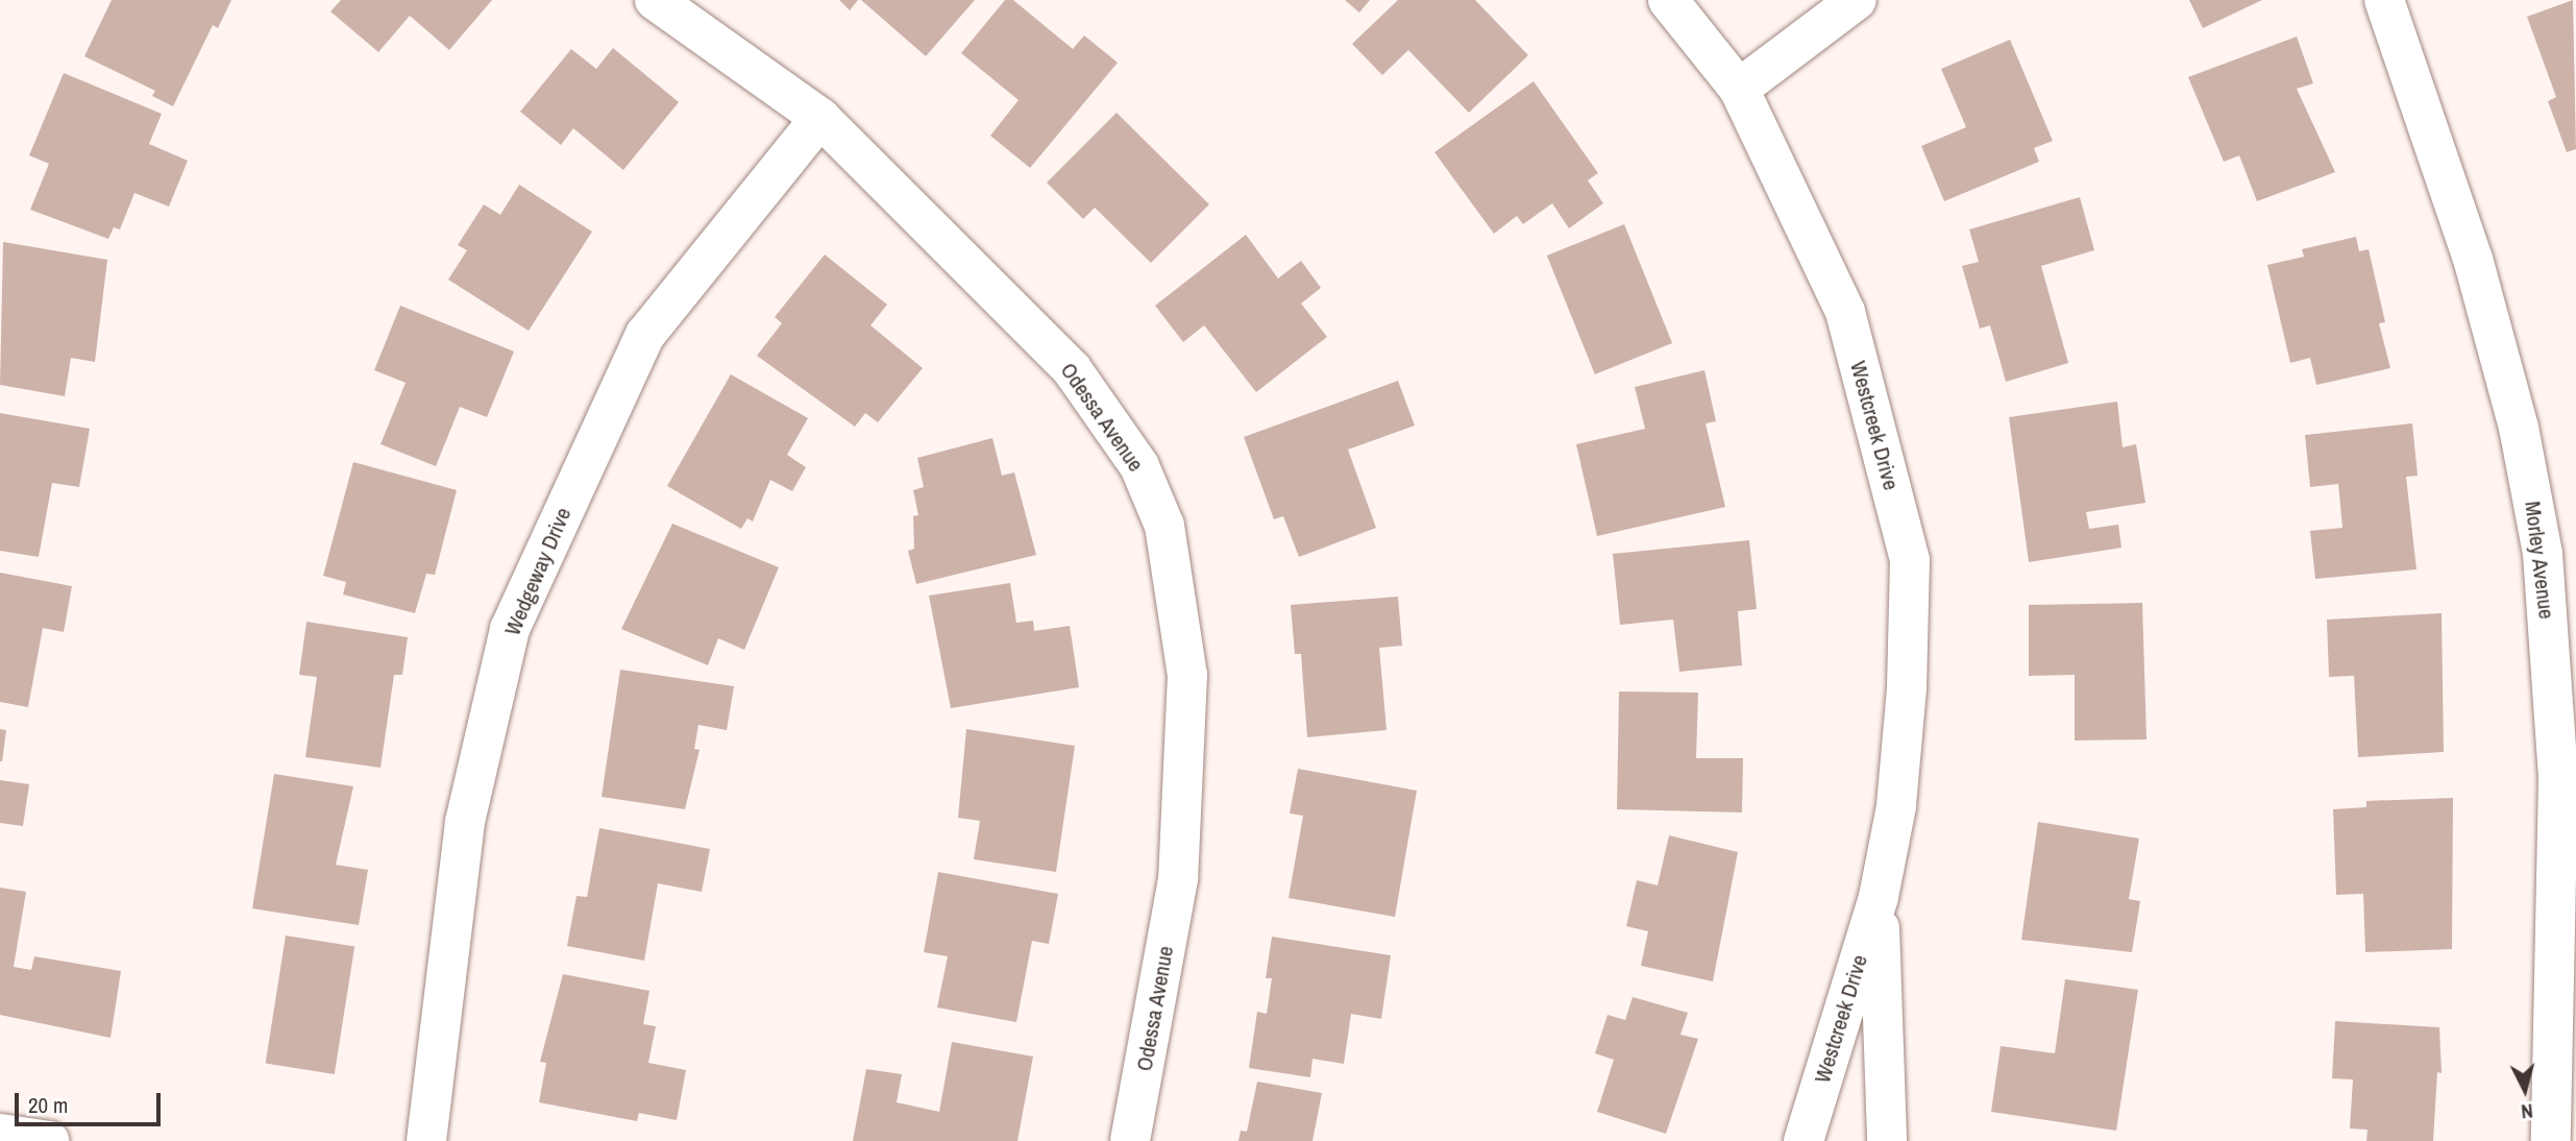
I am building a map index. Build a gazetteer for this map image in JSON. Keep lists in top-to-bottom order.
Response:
{
  "streets": {
    "street": [
      "Odessa Avenue",
      "Westcreek Drive",
      "Morley Avenue",
      "Wedgeway Drive"
    ]
  },
  "crossings": [
    ["Odessa Avenue", "Wedgeway Drive"]
  ],
  "scale_bar": "20 m",
  "north": "bottom"
}
